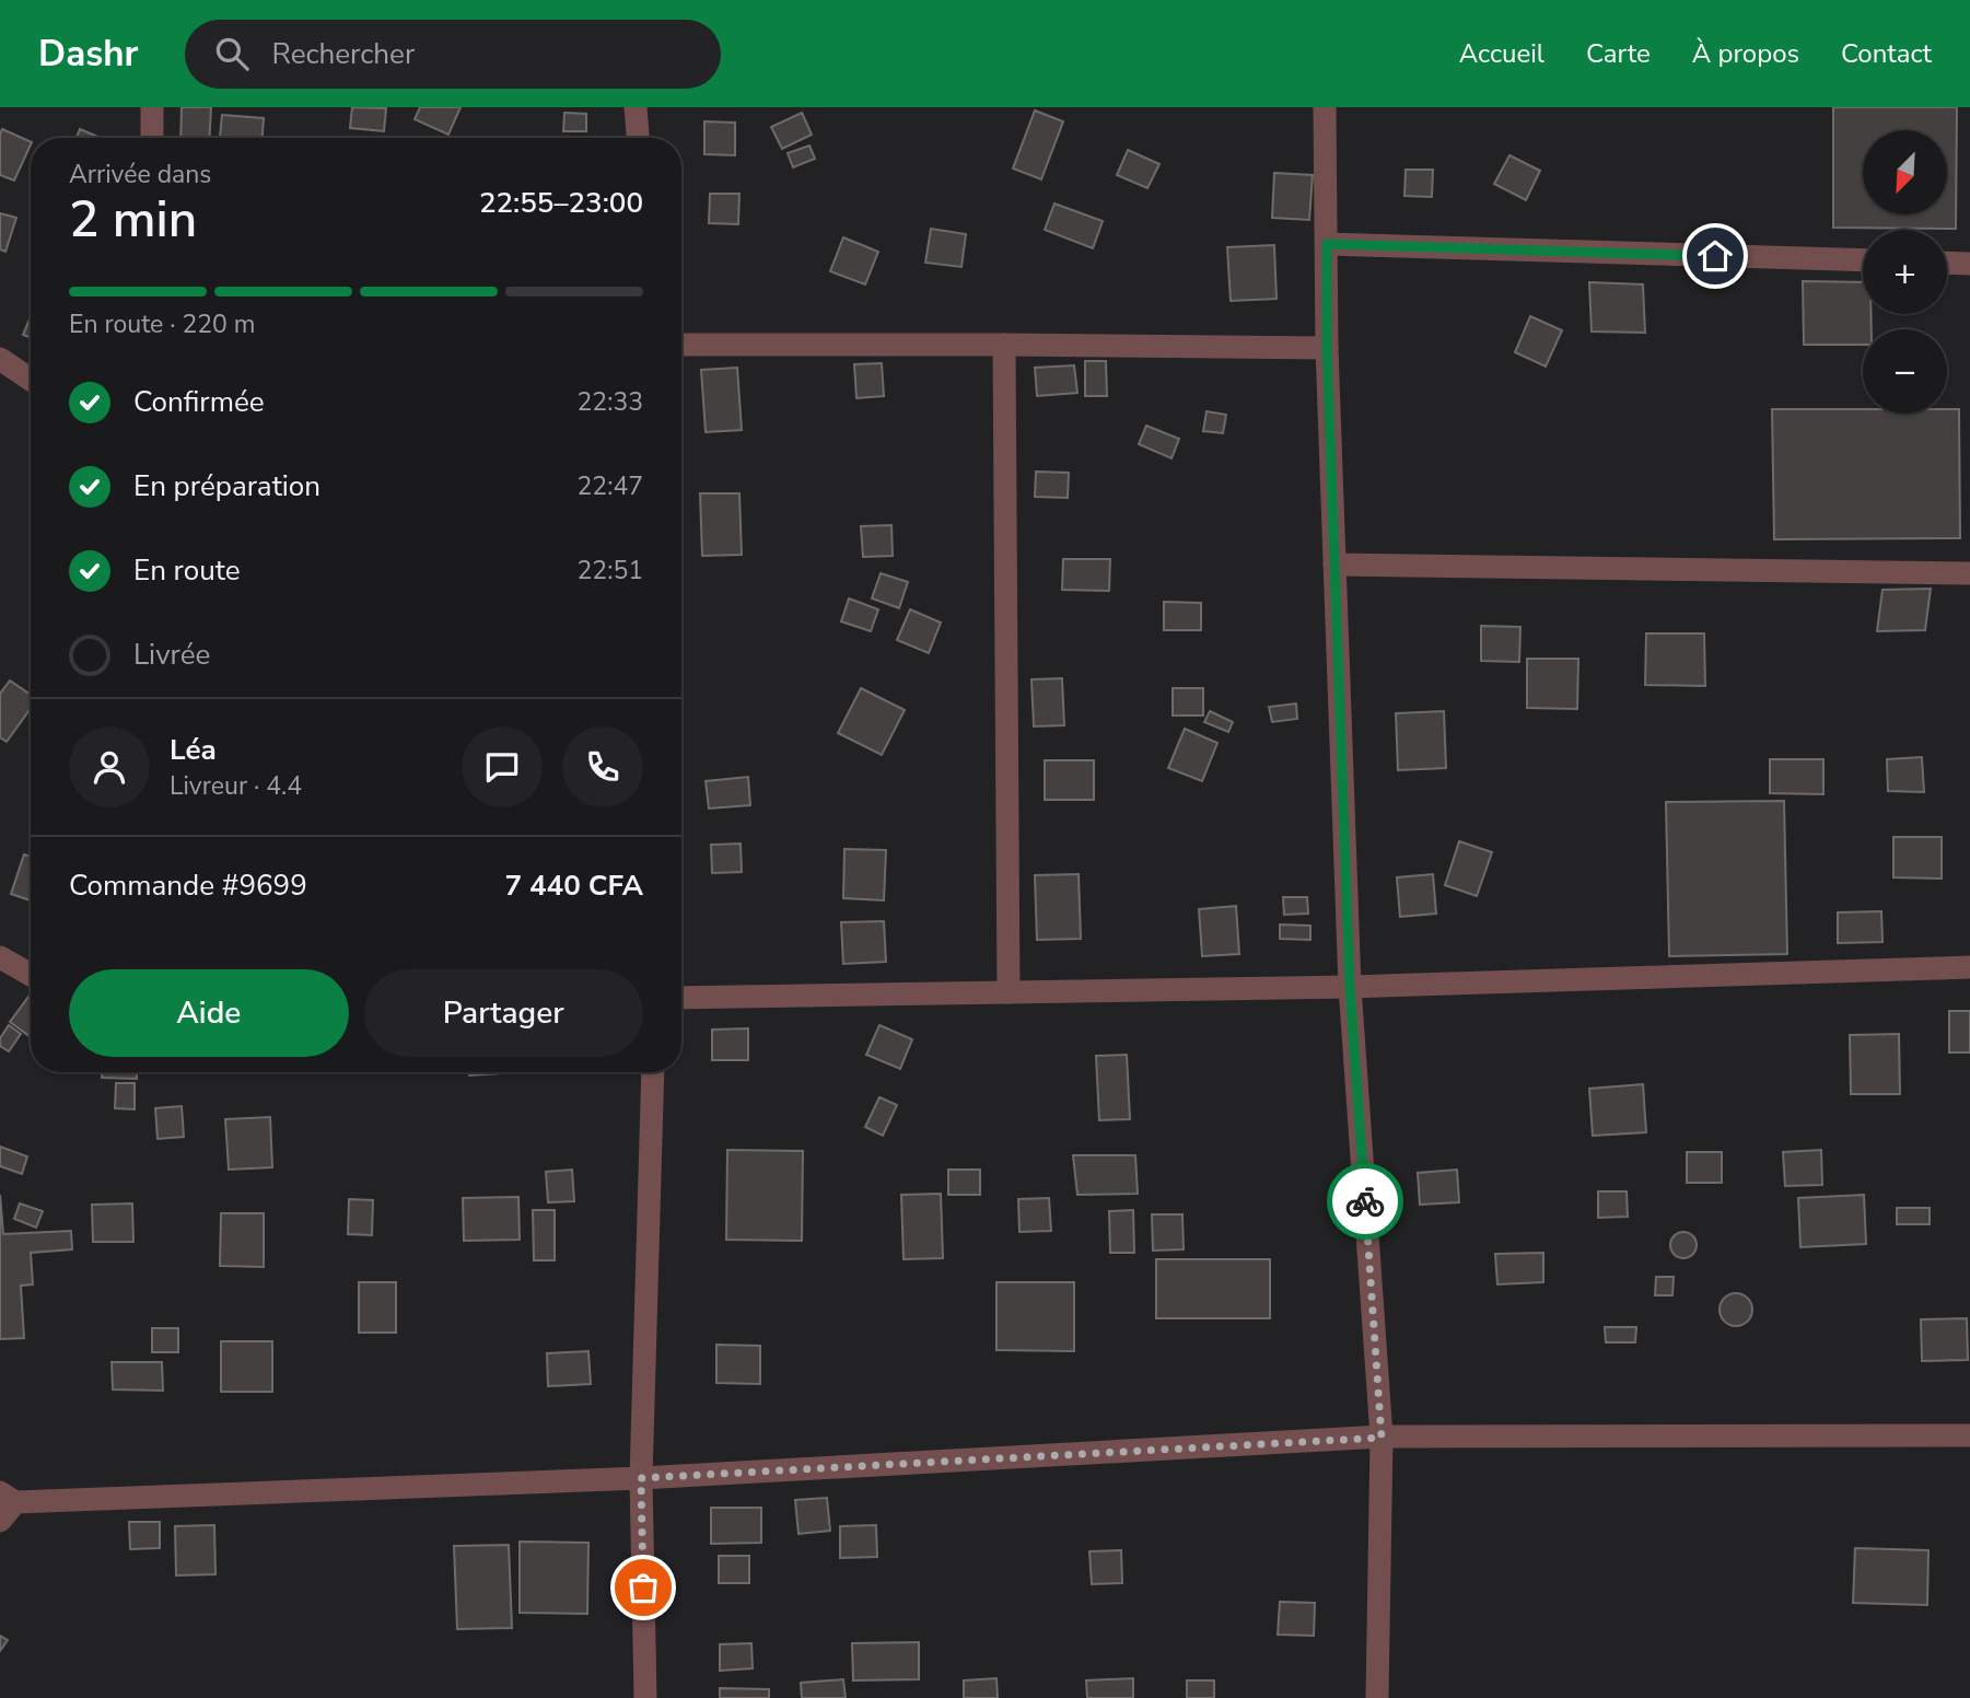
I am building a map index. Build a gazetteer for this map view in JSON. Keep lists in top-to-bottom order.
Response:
{
  "north": "bottom left",
  "page": {
    "header": "Dashr",
    "search": "Rechercher",
    "nav": [
      "Accueil",
      "Carte",
      "À propos",
      "Contact"
    ],
    "map_buttons": ["+", "−"],
    "heading": ["2 min", "Arrivée dans", "22:55–23:00"],
    "panel": [
      "Léa",
      "Livreur · 4.4",
      "Commande #9699",
      "7 440 CFA"
    ],
    "bar": "En route · 220 m",
    "list": [
      ["Confirmée", "22:33"],
      ["En préparation", "22:47"],
      ["En route", "22:51"],
      "Livrée"
    ],
    "buttons": ["Aide", "Partager"]
  }
}
